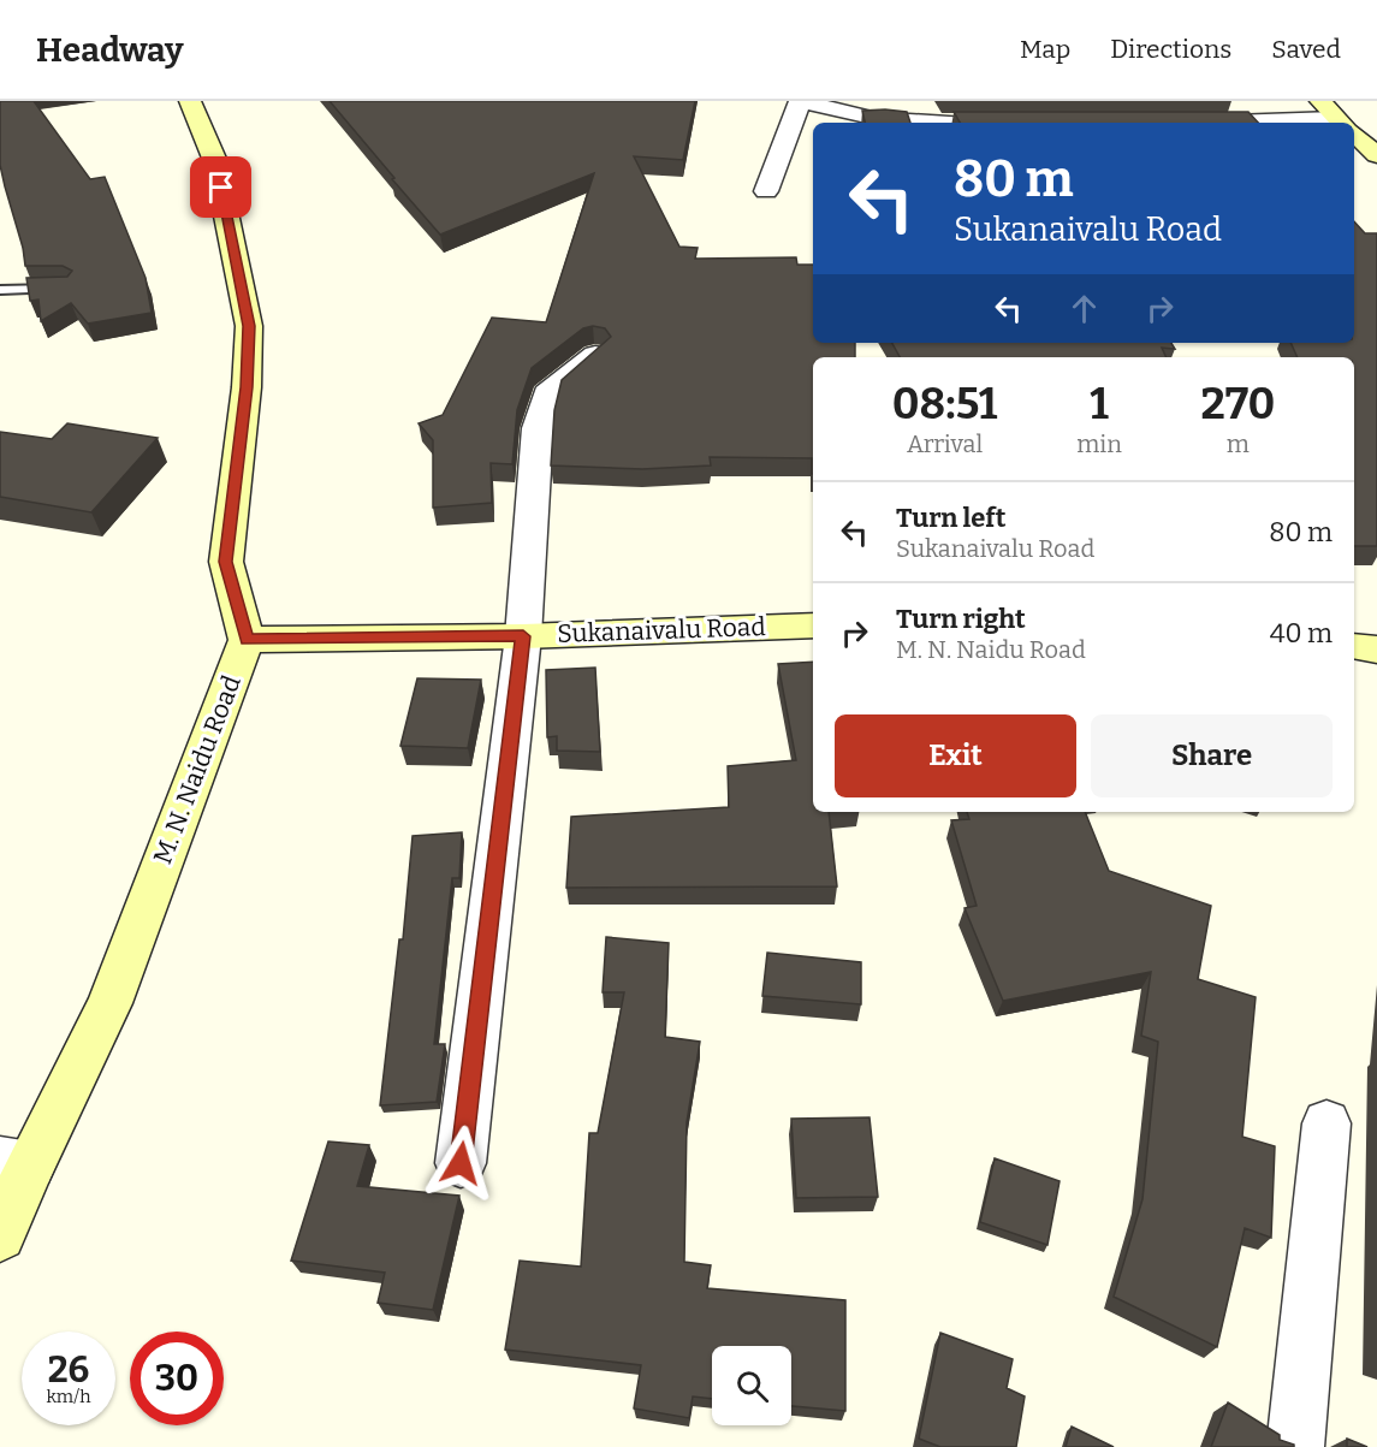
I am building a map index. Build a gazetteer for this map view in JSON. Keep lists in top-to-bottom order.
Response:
{
  "streets": {
    "main road": ["Sukanaivalu Road", "M. N. Naidu Road"]
  },
  "crossings": [
    ["Sukanaivalu Road", "M. N. Naidu Road"]
  ],
  "page": {
    "header": "Headway",
    "nav": ["Map", "Directions", "Saved"],
    "turn": ["80 m", "Sukanaivalu Road"],
    "eta": [
      "08:51",
      "Arrival",
      "1",
      "min",
      "270",
      "m"
    ],
    "list": [
      {
        "name": "Turn left",
        "note": "Sukanaivalu Road",
        "value": "80 m"
      },
      {
        "name": "Turn right",
        "note": "M. N. Naidu Road",
        "value": "40 m"
      }
    ],
    "buttons": ["Exit", "Share"],
    "speed": "26 km/h",
    "limit": "30"
  }
}
